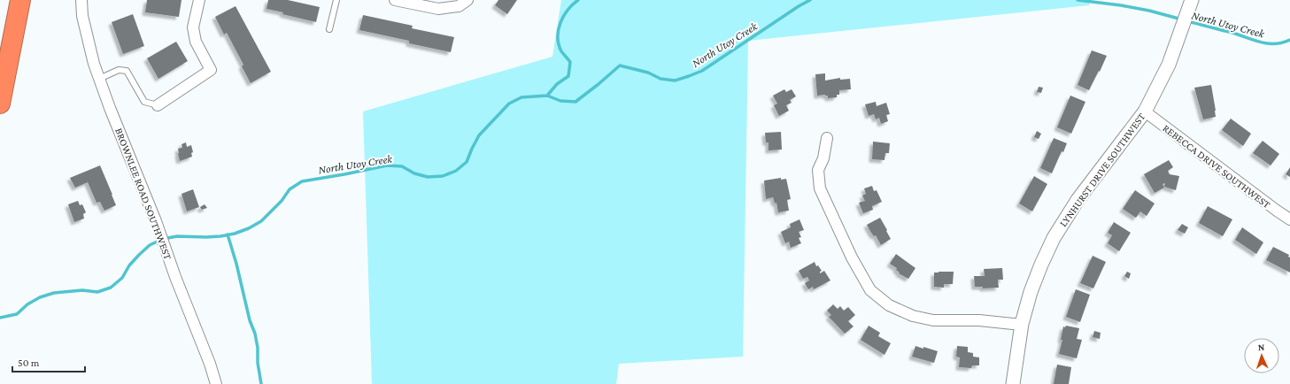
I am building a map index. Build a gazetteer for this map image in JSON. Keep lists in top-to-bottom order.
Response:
{
  "streets": {
    "street": ["REBECCA DRIVE SOUTHWEST", "LYNHURST DRIVE SOUTHWEST", "BROWNLEE ROAD SOUTHWEST"]
  },
  "crossings": [
    ["REBECCA DRIVE SOUTHWEST", "LYNHURST DRIVE SOUTHWEST"]
  ],
  "water": ["North Utoy Creek"],
  "scale_bar": "50 m",
  "north": "top"
}
